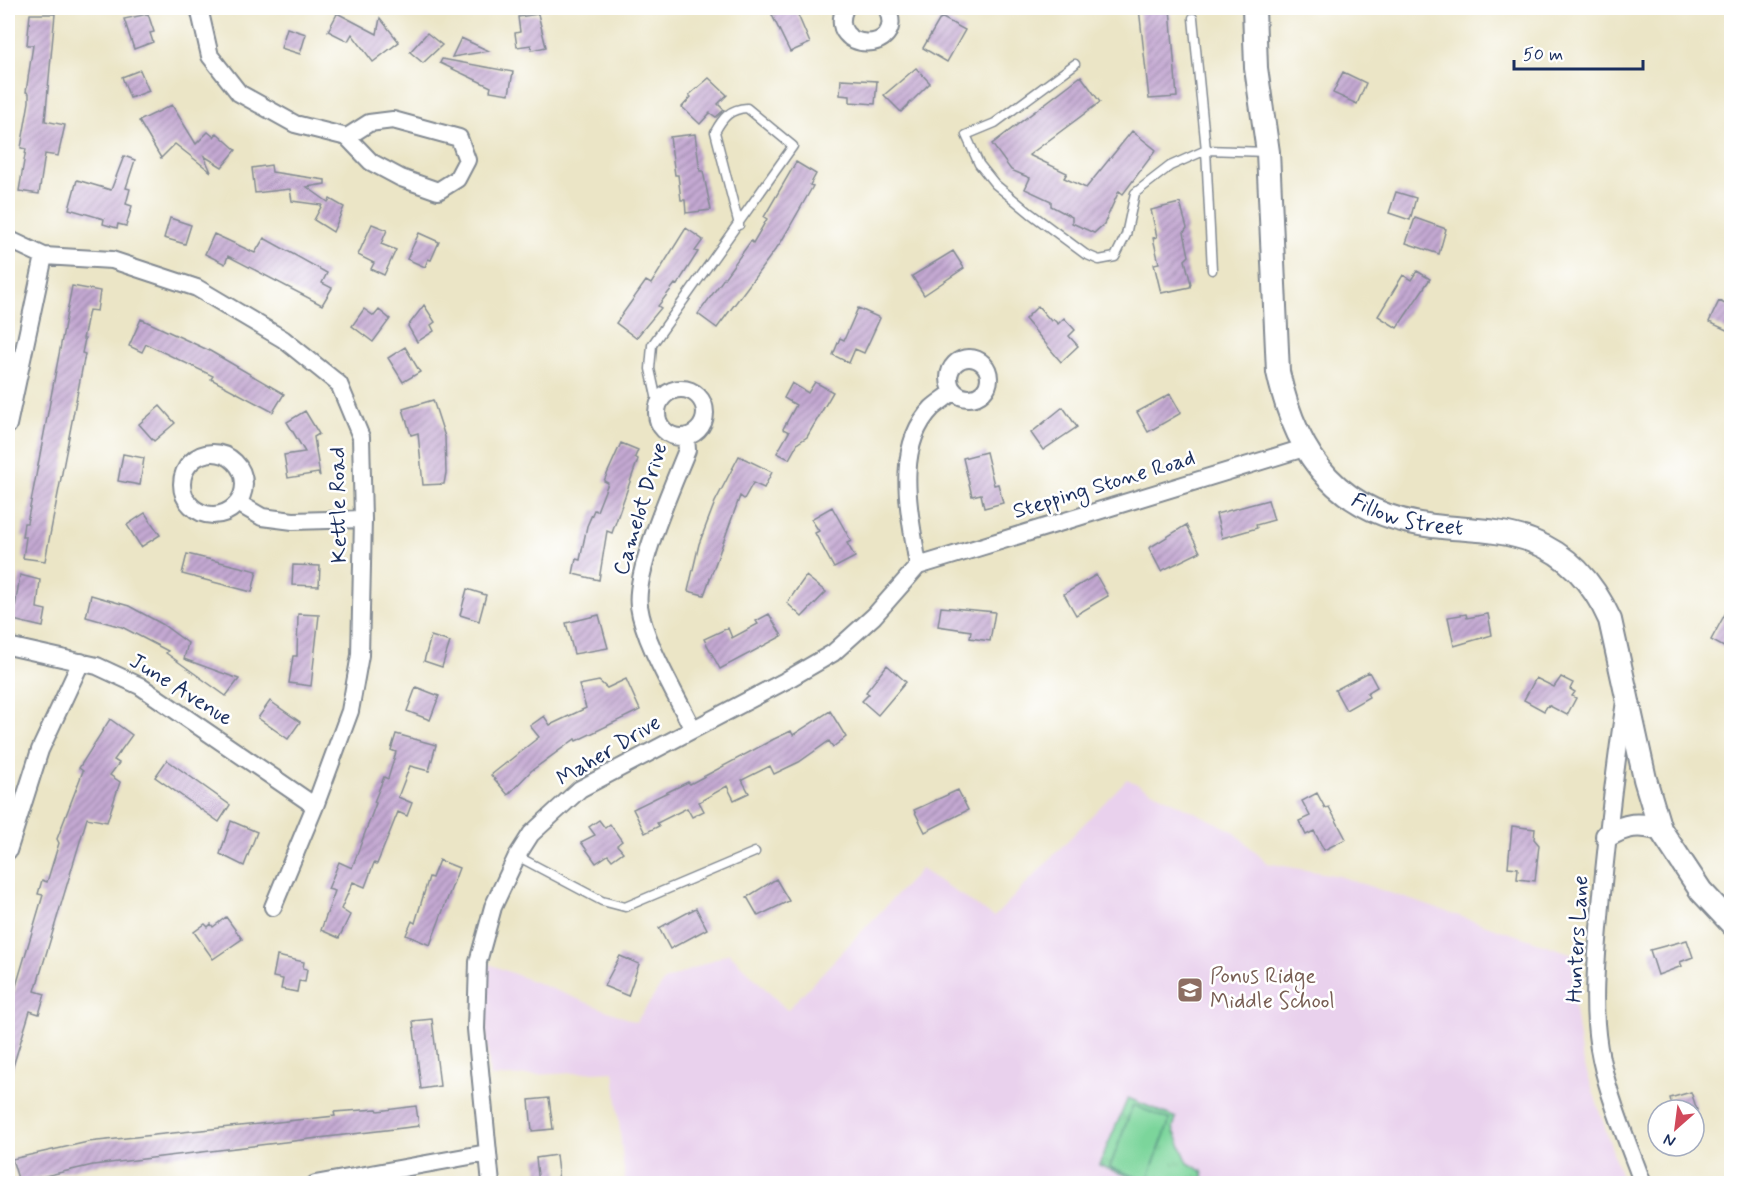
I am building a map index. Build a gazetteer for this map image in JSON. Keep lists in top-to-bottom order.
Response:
{
  "streets": {
    "street": [
      "Stepping Stone Road",
      "Kettle Road",
      "Camelot Drive",
      "Fillow Street",
      "June Avenue",
      "Maher Drive",
      "Hunters Lane"
    ]
  },
  "crossings": [
    ["Stepping Stone Road", "Fillow Street"],
    ["Stepping Stone Road", "Maher Drive"],
    ["Kettle Road", "June Avenue"],
    ["Camelot Drive", "Maher Drive"],
    ["Fillow Street", "Hunters Lane"]
  ],
  "places": {
    "school or university": ["Ponus Ridge Middle School"]
  },
  "scale_bar": "50 m",
  "north": "bottom left"
}
